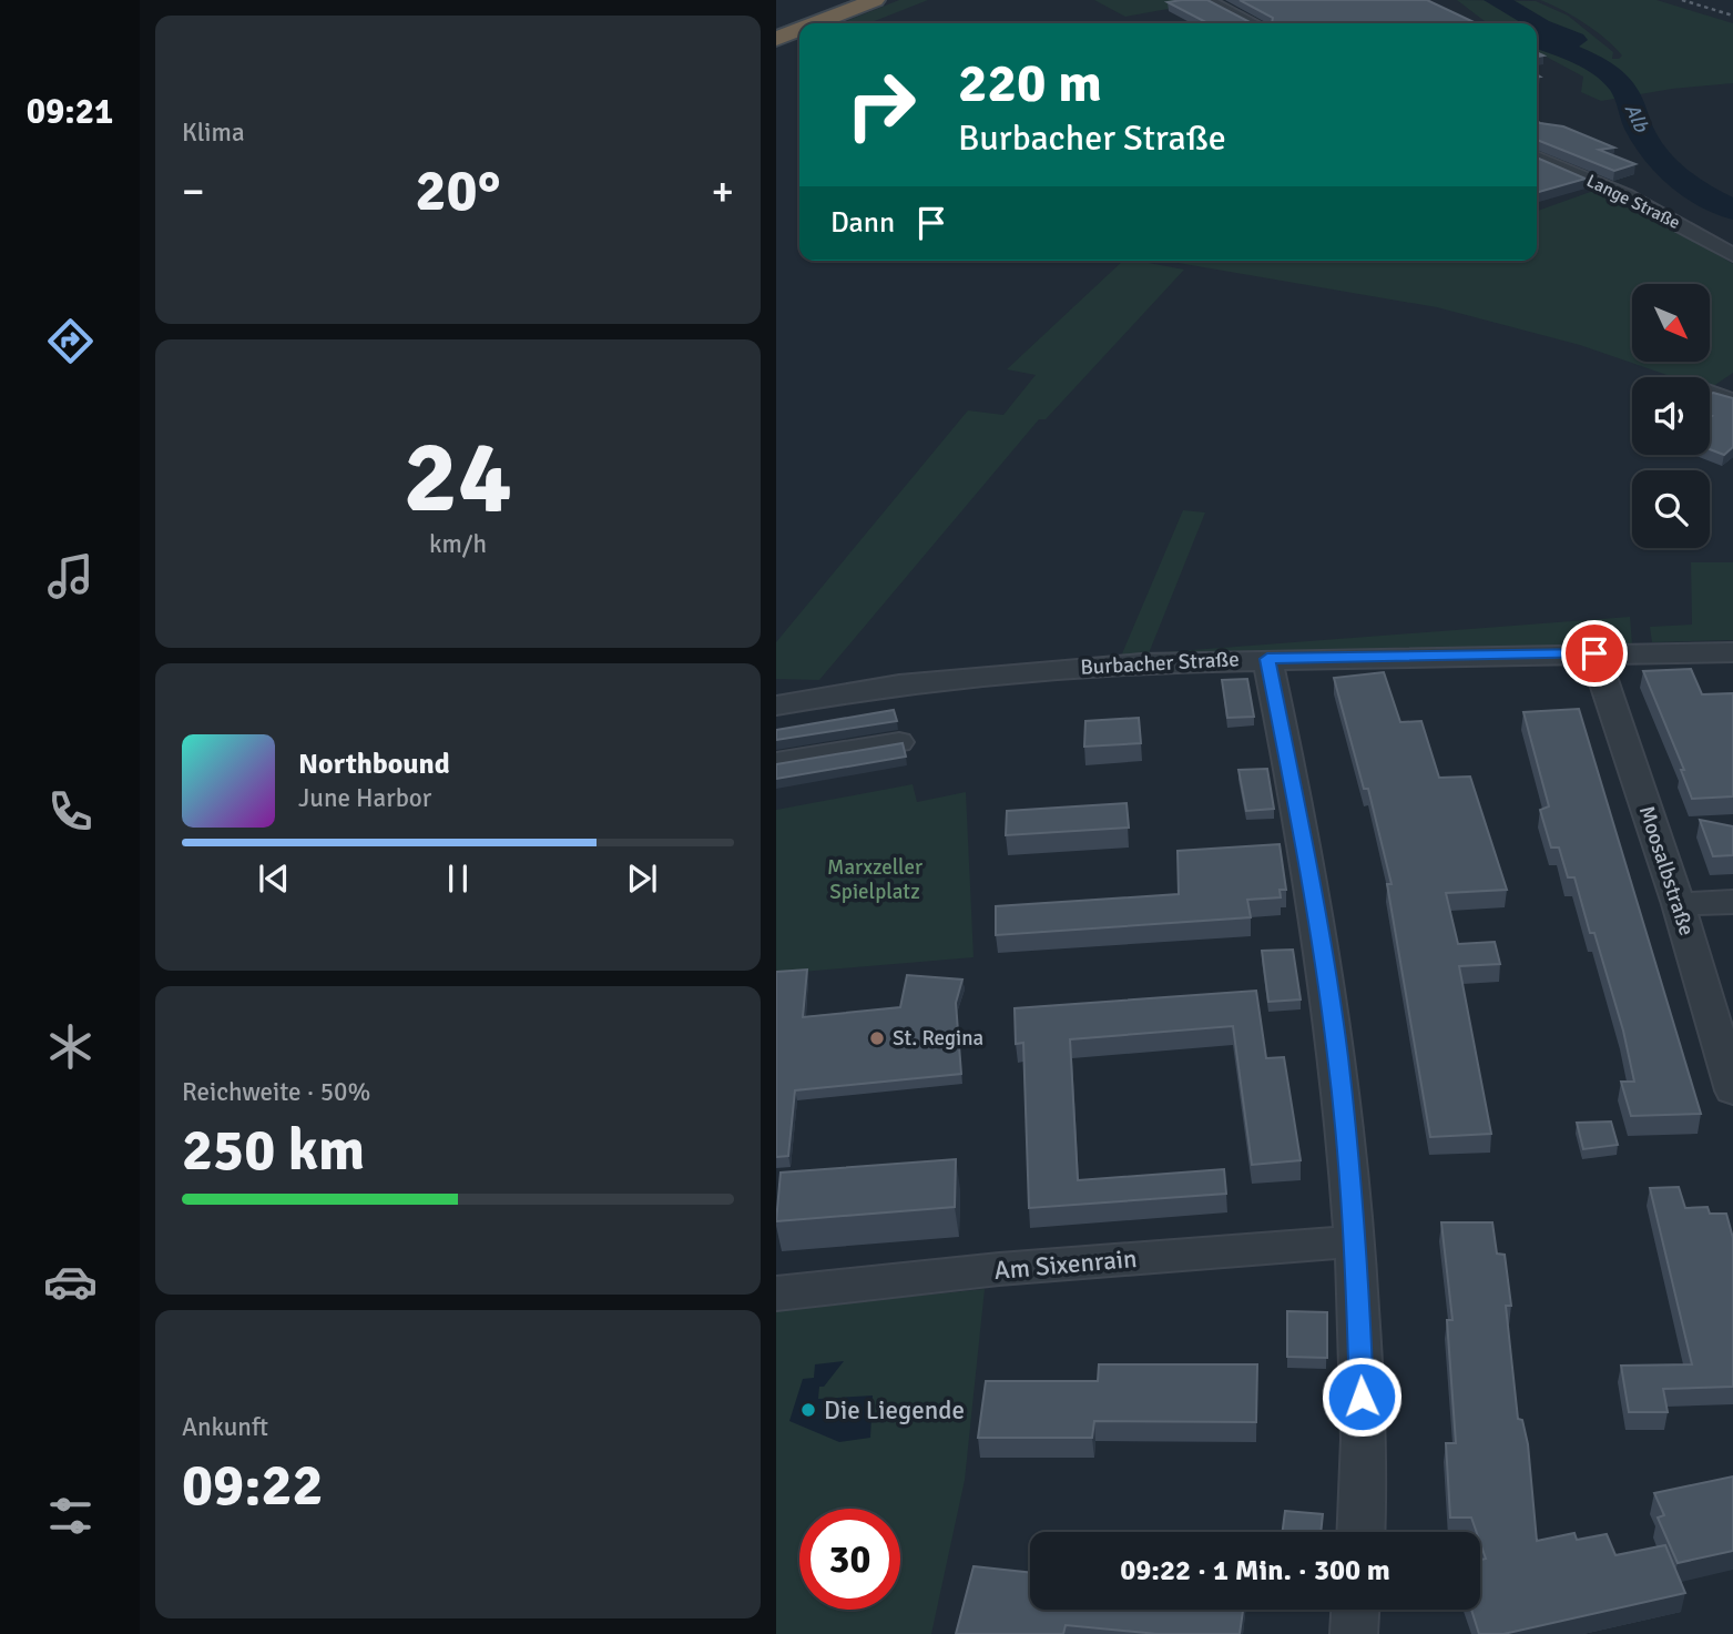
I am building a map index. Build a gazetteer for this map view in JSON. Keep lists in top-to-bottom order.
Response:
{
  "streets": {
    "street": [
      "Lange Straße",
      "Burbacher Straße",
      "Moosalbstraße",
      "Am Sixenrain"
    ]
  },
  "crossings": [
    ["Burbacher Straße", "Moosalbstraße"]
  ],
  "water": ["Alb"],
  "parks": ["Marxzeller Spielplatz"],
  "places": ["St. Regina", "Die Liegende"],
  "north": "bottom right",
  "page": {
    "tabs": "09:21",
    "tile": [
      "Klima",
      ["24", "km/h"],
      ["Reichweite · 50%", "250 km"],
      ["Ankunft", "09:22"]
    ],
    "turn": ["220 m", "Burbacher Straße"],
    "heat": ["−", "20°", "+"],
    "then": "Dann",
    "song": ["Northbound", "June Harbor"],
    "limit": "30",
    "trip": "09:22 · 1 Min. · 300 m"
  }
}
